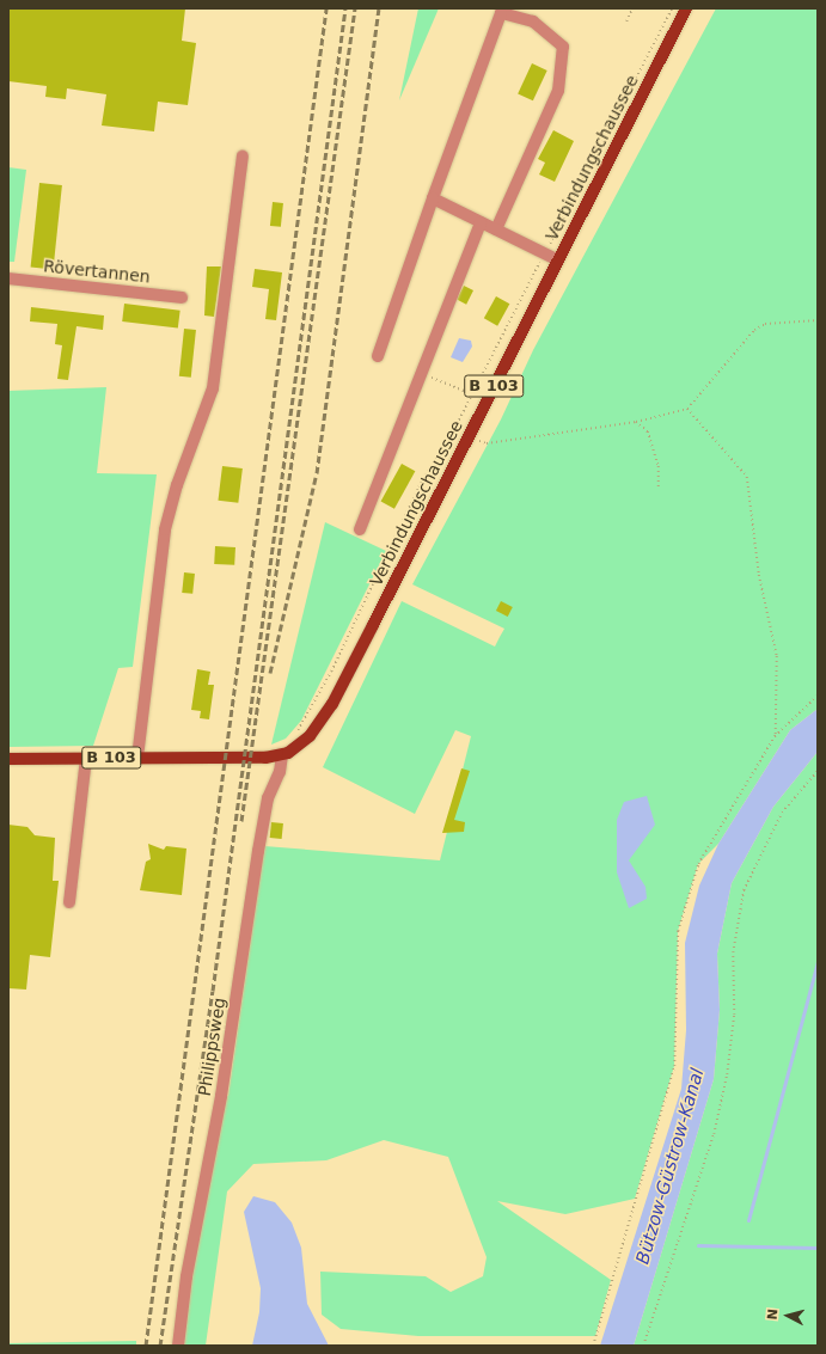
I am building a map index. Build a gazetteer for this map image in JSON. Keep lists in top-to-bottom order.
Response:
{
  "streets": {
    "main road": ["Verbindungschaussee", "B 103"],
    "street": ["Rövertannen", "Philippsweg"]
  },
  "crossings": [
    ["Verbindungschaussee", "Philippsweg"]
  ],
  "water": ["Bützow-Güstrow-Kanal"],
  "north": "left"
}
